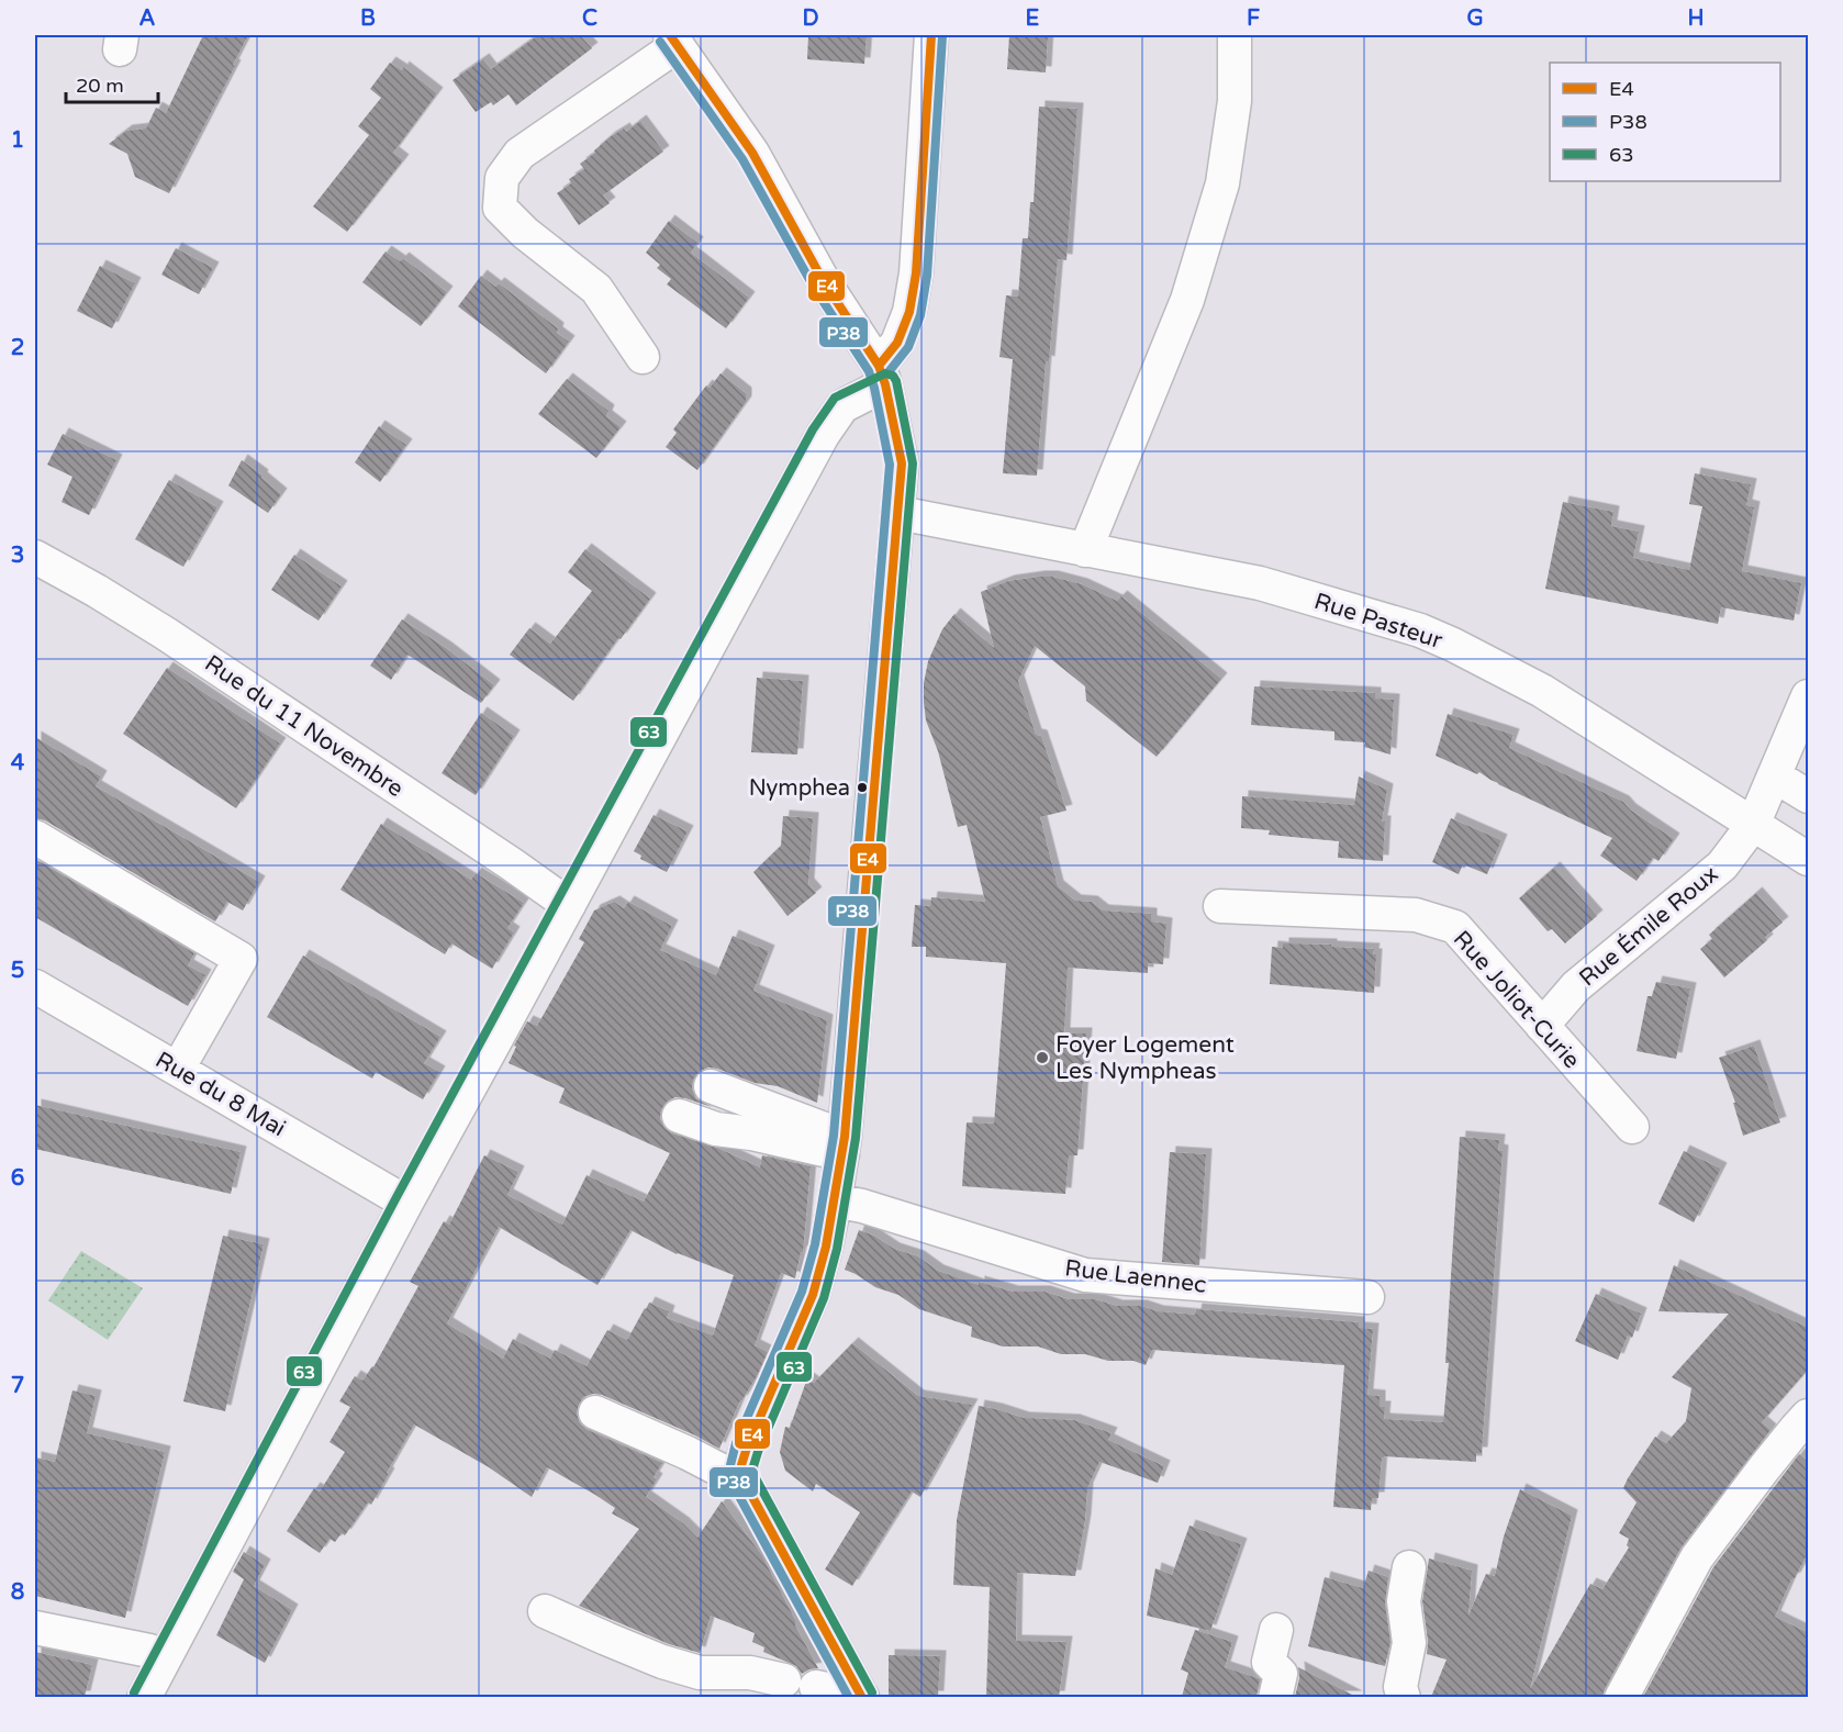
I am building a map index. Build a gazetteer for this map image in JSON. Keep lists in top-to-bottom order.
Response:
{
  "streets": {
    "street": [
      "Rue Pasteur",
      "Rue du 11 Novembre",
      "Rue Émile Roux",
      "Rue Joliot-Curie",
      "Rue du 8 Mai",
      "Rue Laennec"
    ]
  },
  "crossings": [
    ["Rue Pasteur", "Rue Émile Roux"],
    ["Rue Émile Roux", "Rue Joliot-Curie"]
  ],
  "places": ["Nymphea", "Foyer Logement Les Nympheas"],
  "lines": ["transit line E4", "transit line P38", "transit line 63"],
  "legend": ["E4", "P38", "63"],
  "scale_bar": "20 m",
  "grid": {
    "columns": [
      "A",
      "B",
      "C",
      "D",
      "E",
      "F",
      "G",
      "H"
    ],
    "rows": [
      "1",
      "2",
      "3",
      "4",
      "5",
      "6",
      "7",
      "8"
    ]
  }
}
